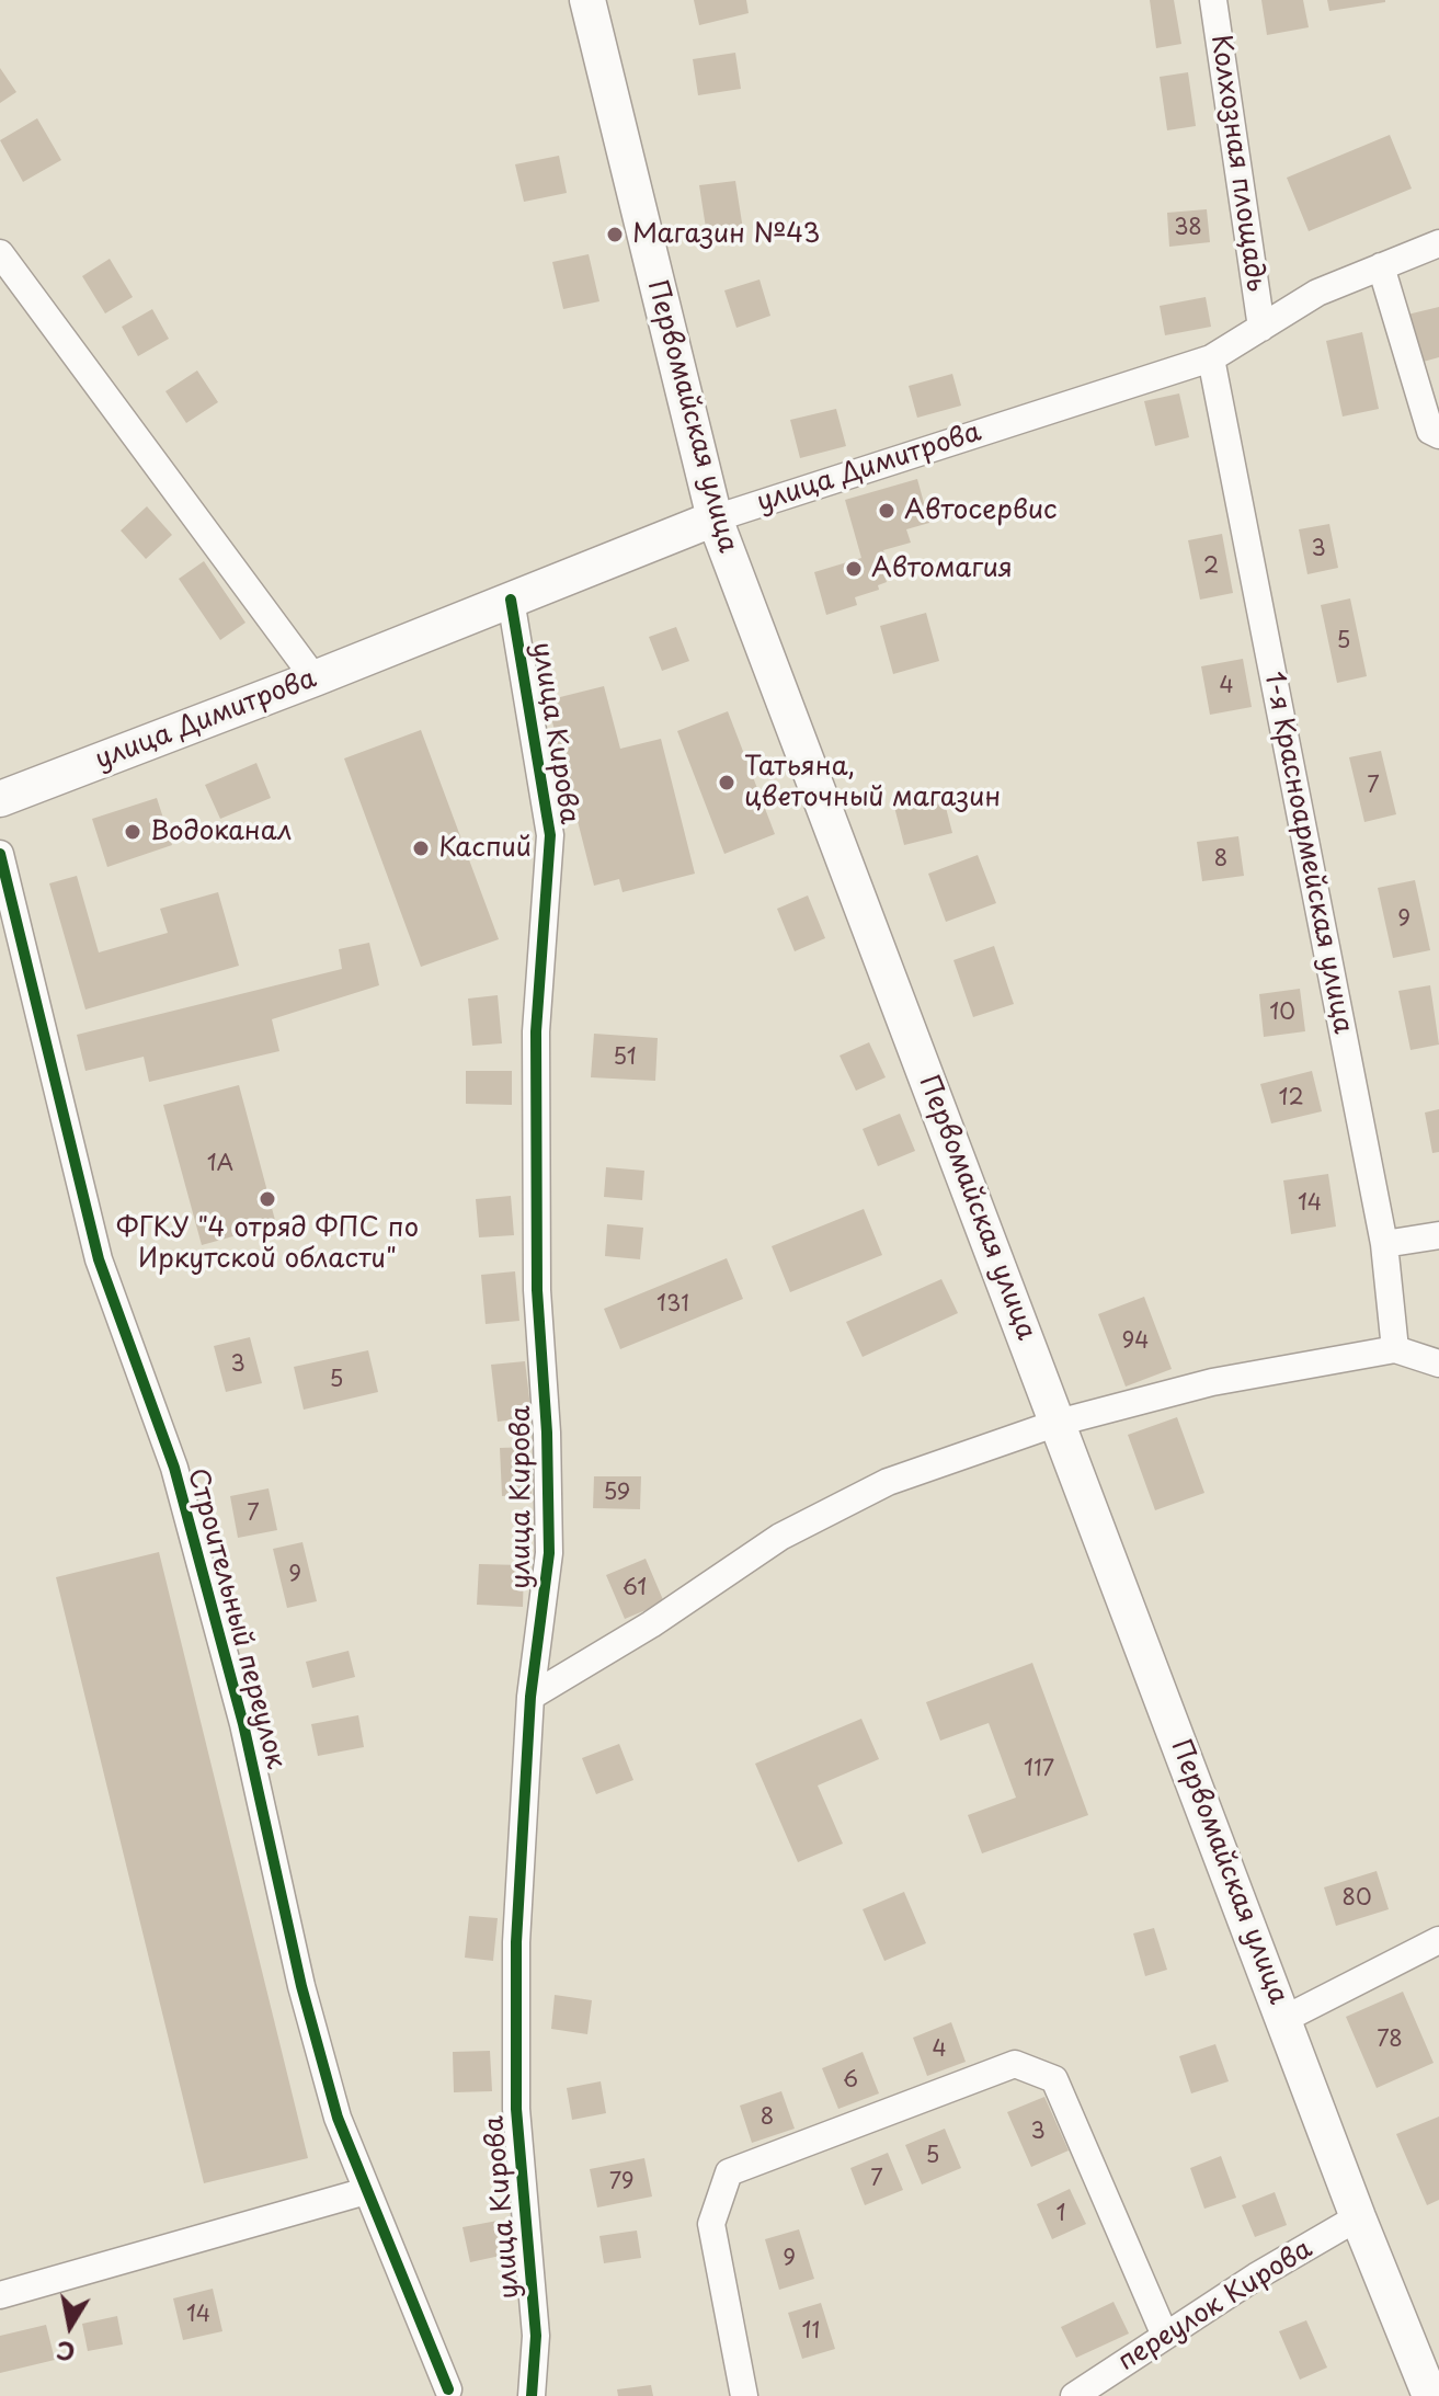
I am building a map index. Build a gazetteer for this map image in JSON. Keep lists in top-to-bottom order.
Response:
{
  "streets": {
    "main road": ["Первомайская улица", "улица Димитрова"],
    "street": [
      "Колхозная площадь",
      "улица Кирова",
      "1-я Красноармейская улица",
      "Строительный переулок",
      "переулок Кирова"
    ]
  },
  "crossings": [
    ["Колхозная площадь", "улица Димитрова"],
    ["Первомайская улица", "улица Димитрова"],
    ["Первомайская улица", "переулок Кирова"],
    ["улица Димитрова", "улица Кирова"],
    ["улица Димитрова", "1-я Красноармейская улица"]
  ],
  "places": [
    "Магазин №43",
    "Автосервис",
    "Автомагия",
    "Татьяна, цветочный магазин",
    "Водоканал",
    "Каспий",
    "ФГКУ \"4 отряд ФПС по Иркутской области\""
  ],
  "house_numbers": [
    "38",
    "3",
    "2",
    "5",
    "4",
    "7",
    "8",
    "9",
    "10",
    "51",
    "12",
    "1А",
    "14",
    "131",
    "94",
    "3",
    "5",
    "59",
    "7",
    "9",
    "61",
    "117",
    "80",
    "78",
    "4",
    "6",
    "8",
    "3",
    "5",
    "7",
    "79",
    "1",
    "9",
    "14",
    "11"
  ],
  "north": "bottom"
}
